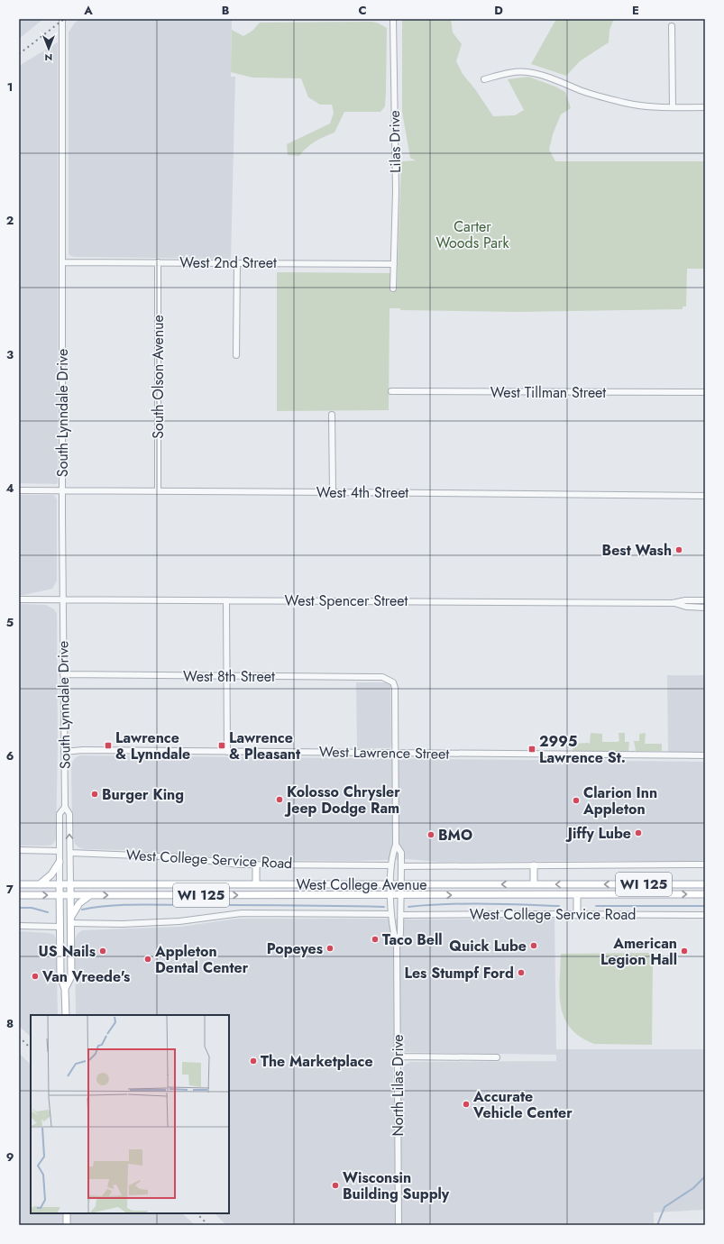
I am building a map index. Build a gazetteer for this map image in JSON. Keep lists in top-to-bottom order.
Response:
{
  "streets": {
    "main road": ["West College Avenue", "WI 125"],
    "street": [
      "Lilas Drive",
      "West 2nd Street",
      "South Olson Avenue",
      "West Tillman Street",
      "South Lynndale Drive",
      "West 4th Street",
      "West Spencer Street",
      "West 8th Street",
      "West Lawrence Street",
      "West College Service Road",
      "North Lilas Drive"
    ]
  },
  "crossings": [
    ["Lilas Drive", "West 2nd Street"],
    ["West 2nd Street", "South Olson Avenue"],
    ["West 2nd Street", "South Lynndale Drive"],
    ["South Olson Avenue", "West 4th Street"],
    ["South Lynndale Drive", "West 4th Street"],
    ["South Lynndale Drive", "West Spencer Street"],
    ["South Lynndale Drive", "West 8th Street"],
    ["South Lynndale Drive", "West Lawrence Street"],
    ["South Lynndale Drive", "West College Service Road"],
    ["South Lynndale Drive", "West College Avenue"],
    ["West 8th Street", "West Lawrence Street"],
    ["West College Service Road", "North Lilas Drive"],
    ["West College Avenue", "North Lilas Drive"]
  ],
  "parks": ["Carter Woods Park"],
  "places": {
    "other": [
      "Best Wash",
      "Burger King",
      "Kolosso Chrysler Jeep Dodge Ram",
      "Clarion Inn Appleton",
      "Jiffy Lube",
      "BMO",
      "Taco Bell",
      "Quick Lube",
      "Popeyes",
      "US Nails",
      "American Legion Hall",
      "Appleton Dental Center",
      "Les Stumpf Ford",
      "Van Vreede's",
      "The Marketplace",
      "Accurate Vehicle Center",
      "Wisconsin Building Supply"
    ],
    "transit": ["Lawrence & Lynndale", "Lawrence & Pleasant", "2995 Lawrence St."]
  },
  "north": "bottom",
  "grid": {
    "columns": [
      "A",
      "B",
      "C",
      "D",
      "E"
    ],
    "rows": [
      "1",
      "2",
      "3",
      "4",
      "5",
      "6",
      "7",
      "8",
      "9"
    ]
  }
}
